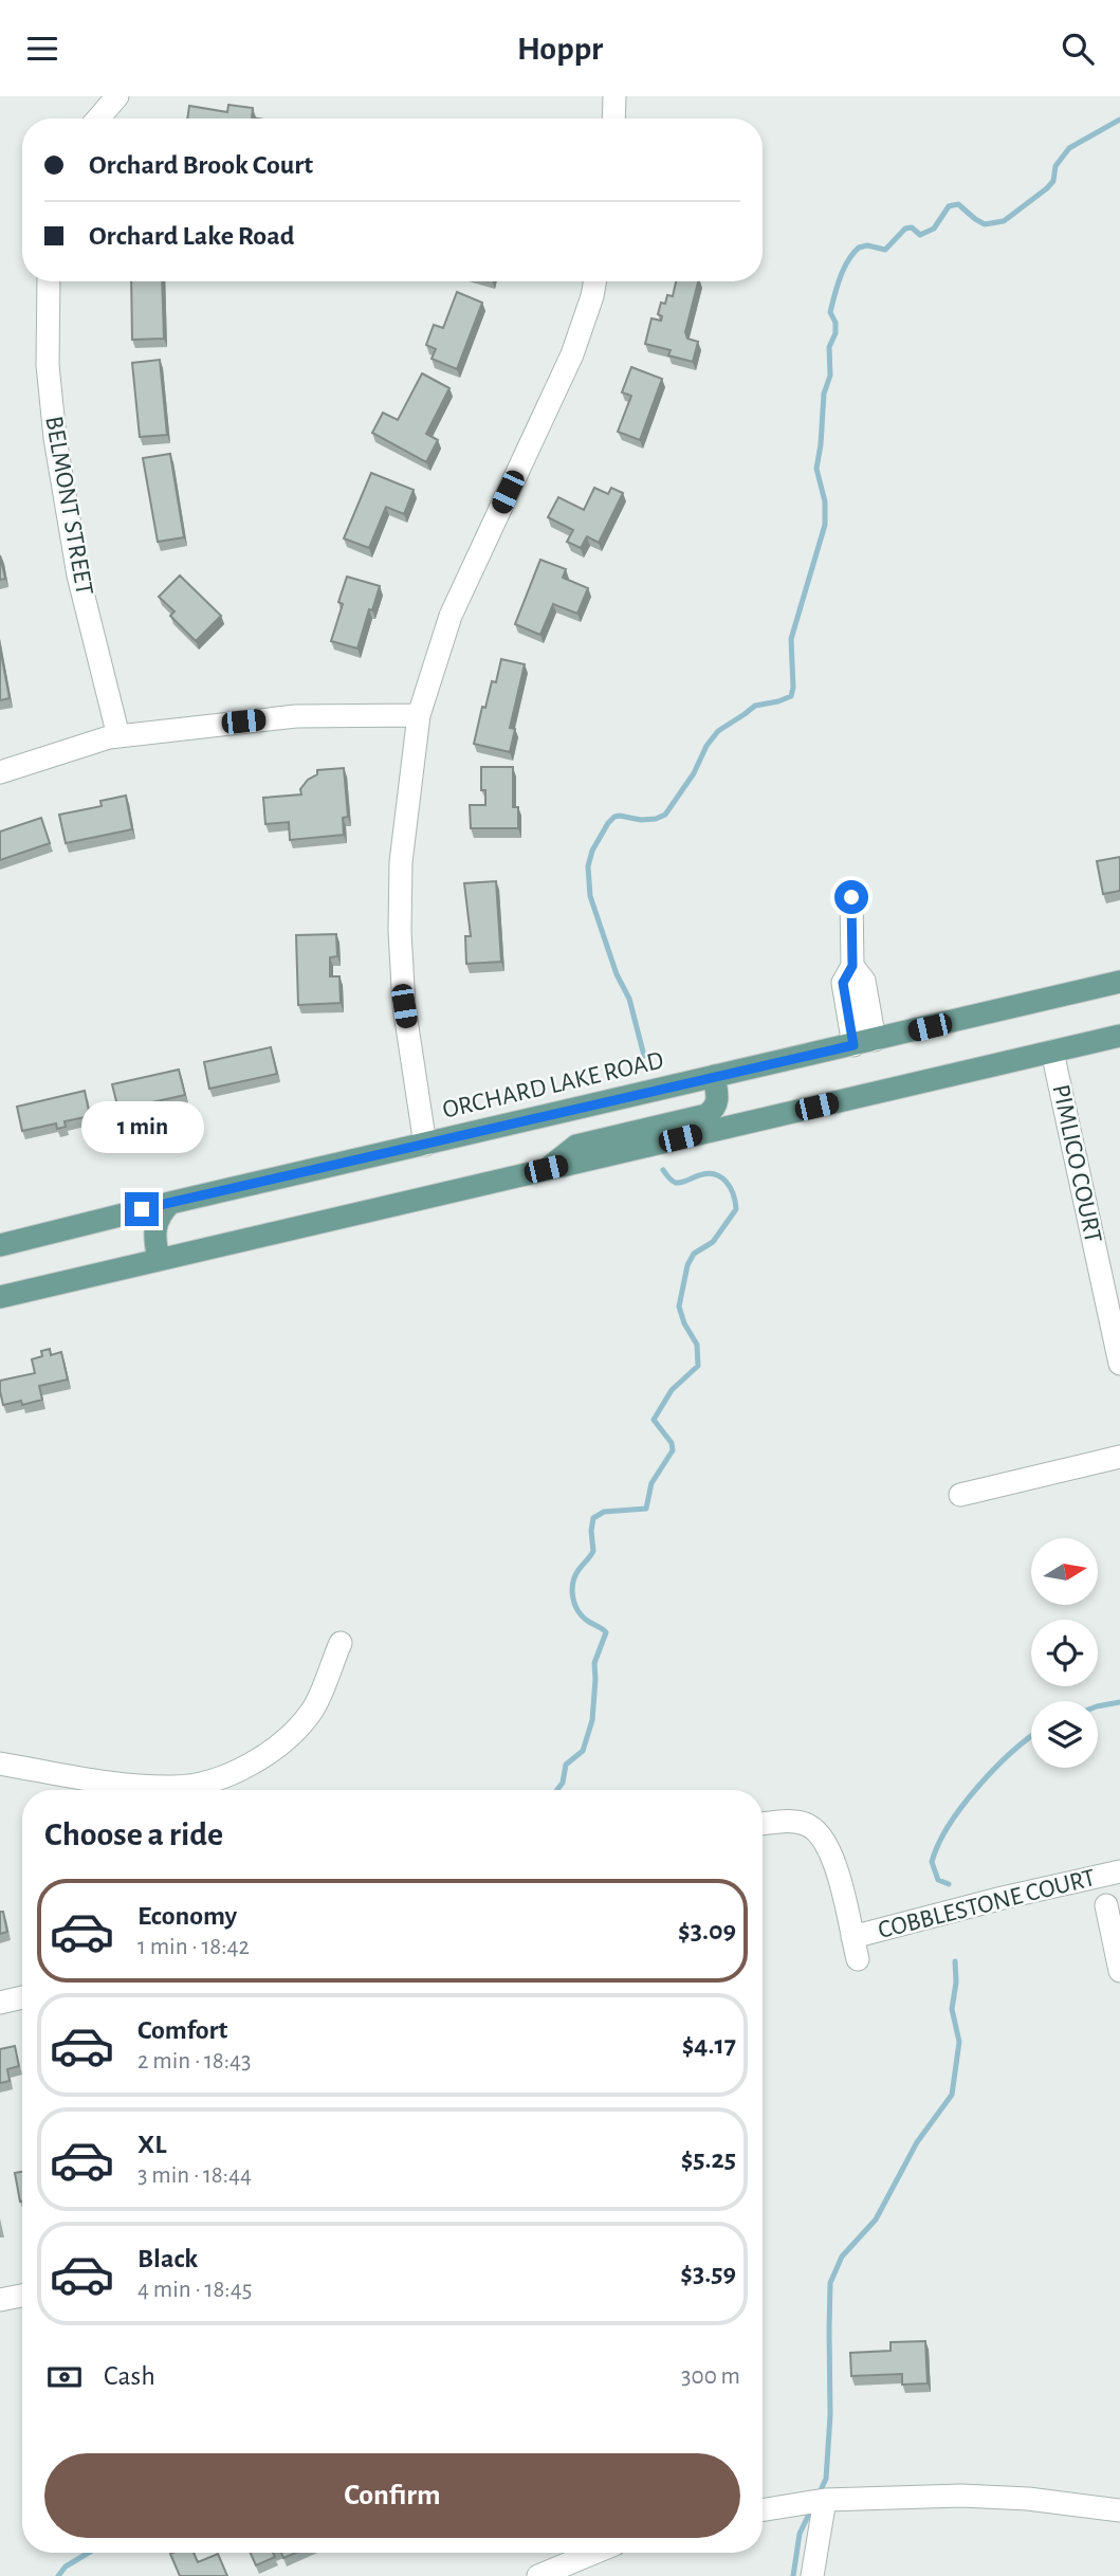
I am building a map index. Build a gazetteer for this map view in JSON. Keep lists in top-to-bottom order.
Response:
{
  "streets": {
    "main road": ["ORCHARD LAKE ROAD"],
    "street": ["BELMONT STREET", "PIMLICO COURT", "COBBLESTONE COURT"]
  },
  "north": "right",
  "page": {
    "header": "Hoppr",
    "banner": ["Orchard Brook Court", "Orchard Lake Road"],
    "bubble": "1 min",
    "heading": "Choose a ride",
    "list": [
      {
        "name": "Economy",
        "note": "1 min · 18:42",
        "value": "$3.09"
      },
      {
        "name": "Comfort",
        "note": "2 min · 18:43",
        "value": "$4.17"
      },
      {
        "name": "XL",
        "note": "3 min · 18:44",
        "value": "$5.25"
      },
      {
        "name": "Black",
        "note": "4 min · 18:45",
        "value": "$3.59"
      }
    ],
    "pay": ["Cash", "300 m"],
    "buttons": "Confirm"
  }
}
